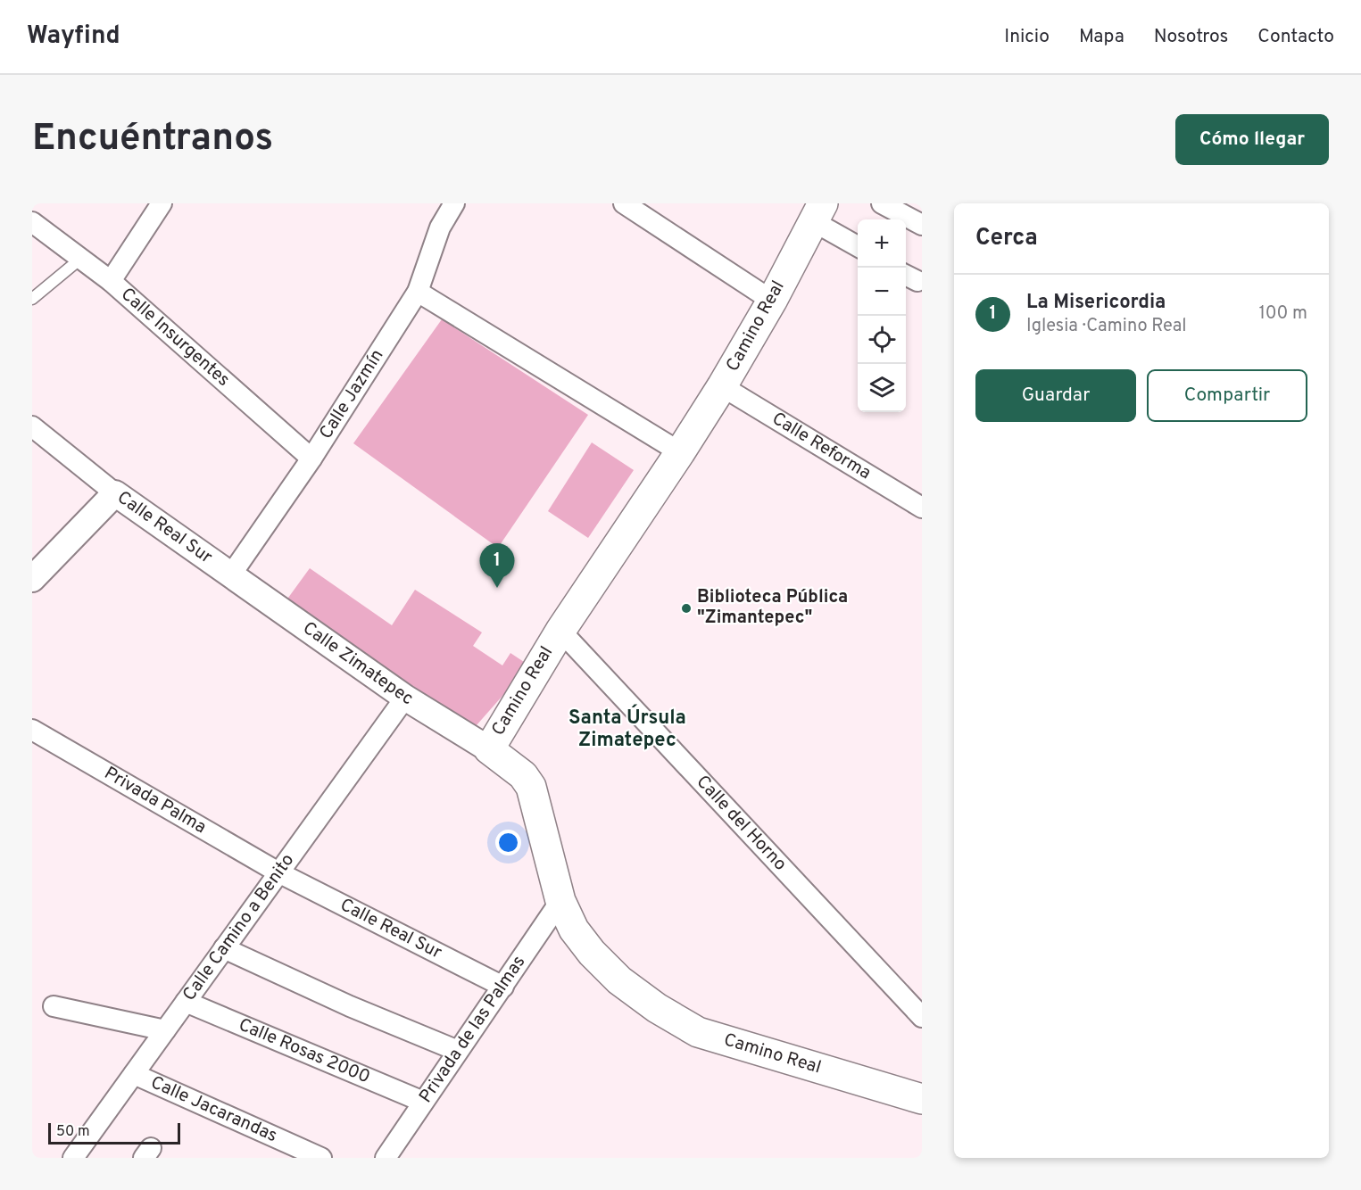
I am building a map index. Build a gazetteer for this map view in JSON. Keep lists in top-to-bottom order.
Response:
{
  "streets": {
    "main road": ["Camino Real"],
    "street": [
      "Calle Insurgentes",
      "Calle Jazmín",
      "Calle Reforma",
      "Calle Real Sur",
      "Calle Zimatepec",
      "Privada Palma",
      "Calle del Horno",
      "Calle Camino a Benito",
      "Privada de las Palmas",
      "Calle Rosas 2000",
      "Calle Jacarandas"
    ]
  },
  "crossings": [
    ["Camino Real", "Calle Reforma"],
    ["Camino Real", "Calle Zimatepec"],
    ["Camino Real", "Calle del Horno"],
    ["Camino Real", "Privada de las Palmas"],
    ["Calle Insurgentes", "Calle Jazmín"],
    ["Calle Jazmín", "Calle Real Sur"],
    ["Calle Jazmín", "Calle Zimatepec"],
    ["Calle Real Sur", "Calle Zimatepec"],
    ["Calle Real Sur", "Privada Palma"],
    ["Calle Real Sur", "Calle Camino a Benito"],
    ["Calle Real Sur", "Privada de las Palmas"],
    ["Calle Zimatepec", "Calle Camino a Benito"],
    ["Privada Palma", "Calle Camino a Benito"],
    ["Calle Camino a Benito", "Calle Rosas 2000"],
    ["Calle Camino a Benito", "Calle Jacarandas"],
    ["Privada de las Palmas", "Calle Rosas 2000"]
  ],
  "districts": ["Santa Úrsula Zimatepec"],
  "places": ["Biblioteca Pública \"Zimantepec\""],
  "scale_bar": "50 m",
  "page": {
    "header": "Wayfind",
    "nav": [
      "Inicio",
      "Mapa",
      "Nosotros",
      "Contacto"
    ],
    "buttons": [
      "Cómo llegar",
      ["Guardar", "Compartir"]
    ],
    "title": "Encuéntranos",
    "heading": "Cerca",
    "map_buttons": ["+", "−"],
    "list": [
      {
        "mark": "1",
        "name": "La Misericordia",
        "note": "Iglesia · Camino Real",
        "value": "100 m"
      }
    ],
    "pins": "1",
    "scale": "50 m"
  }
}
